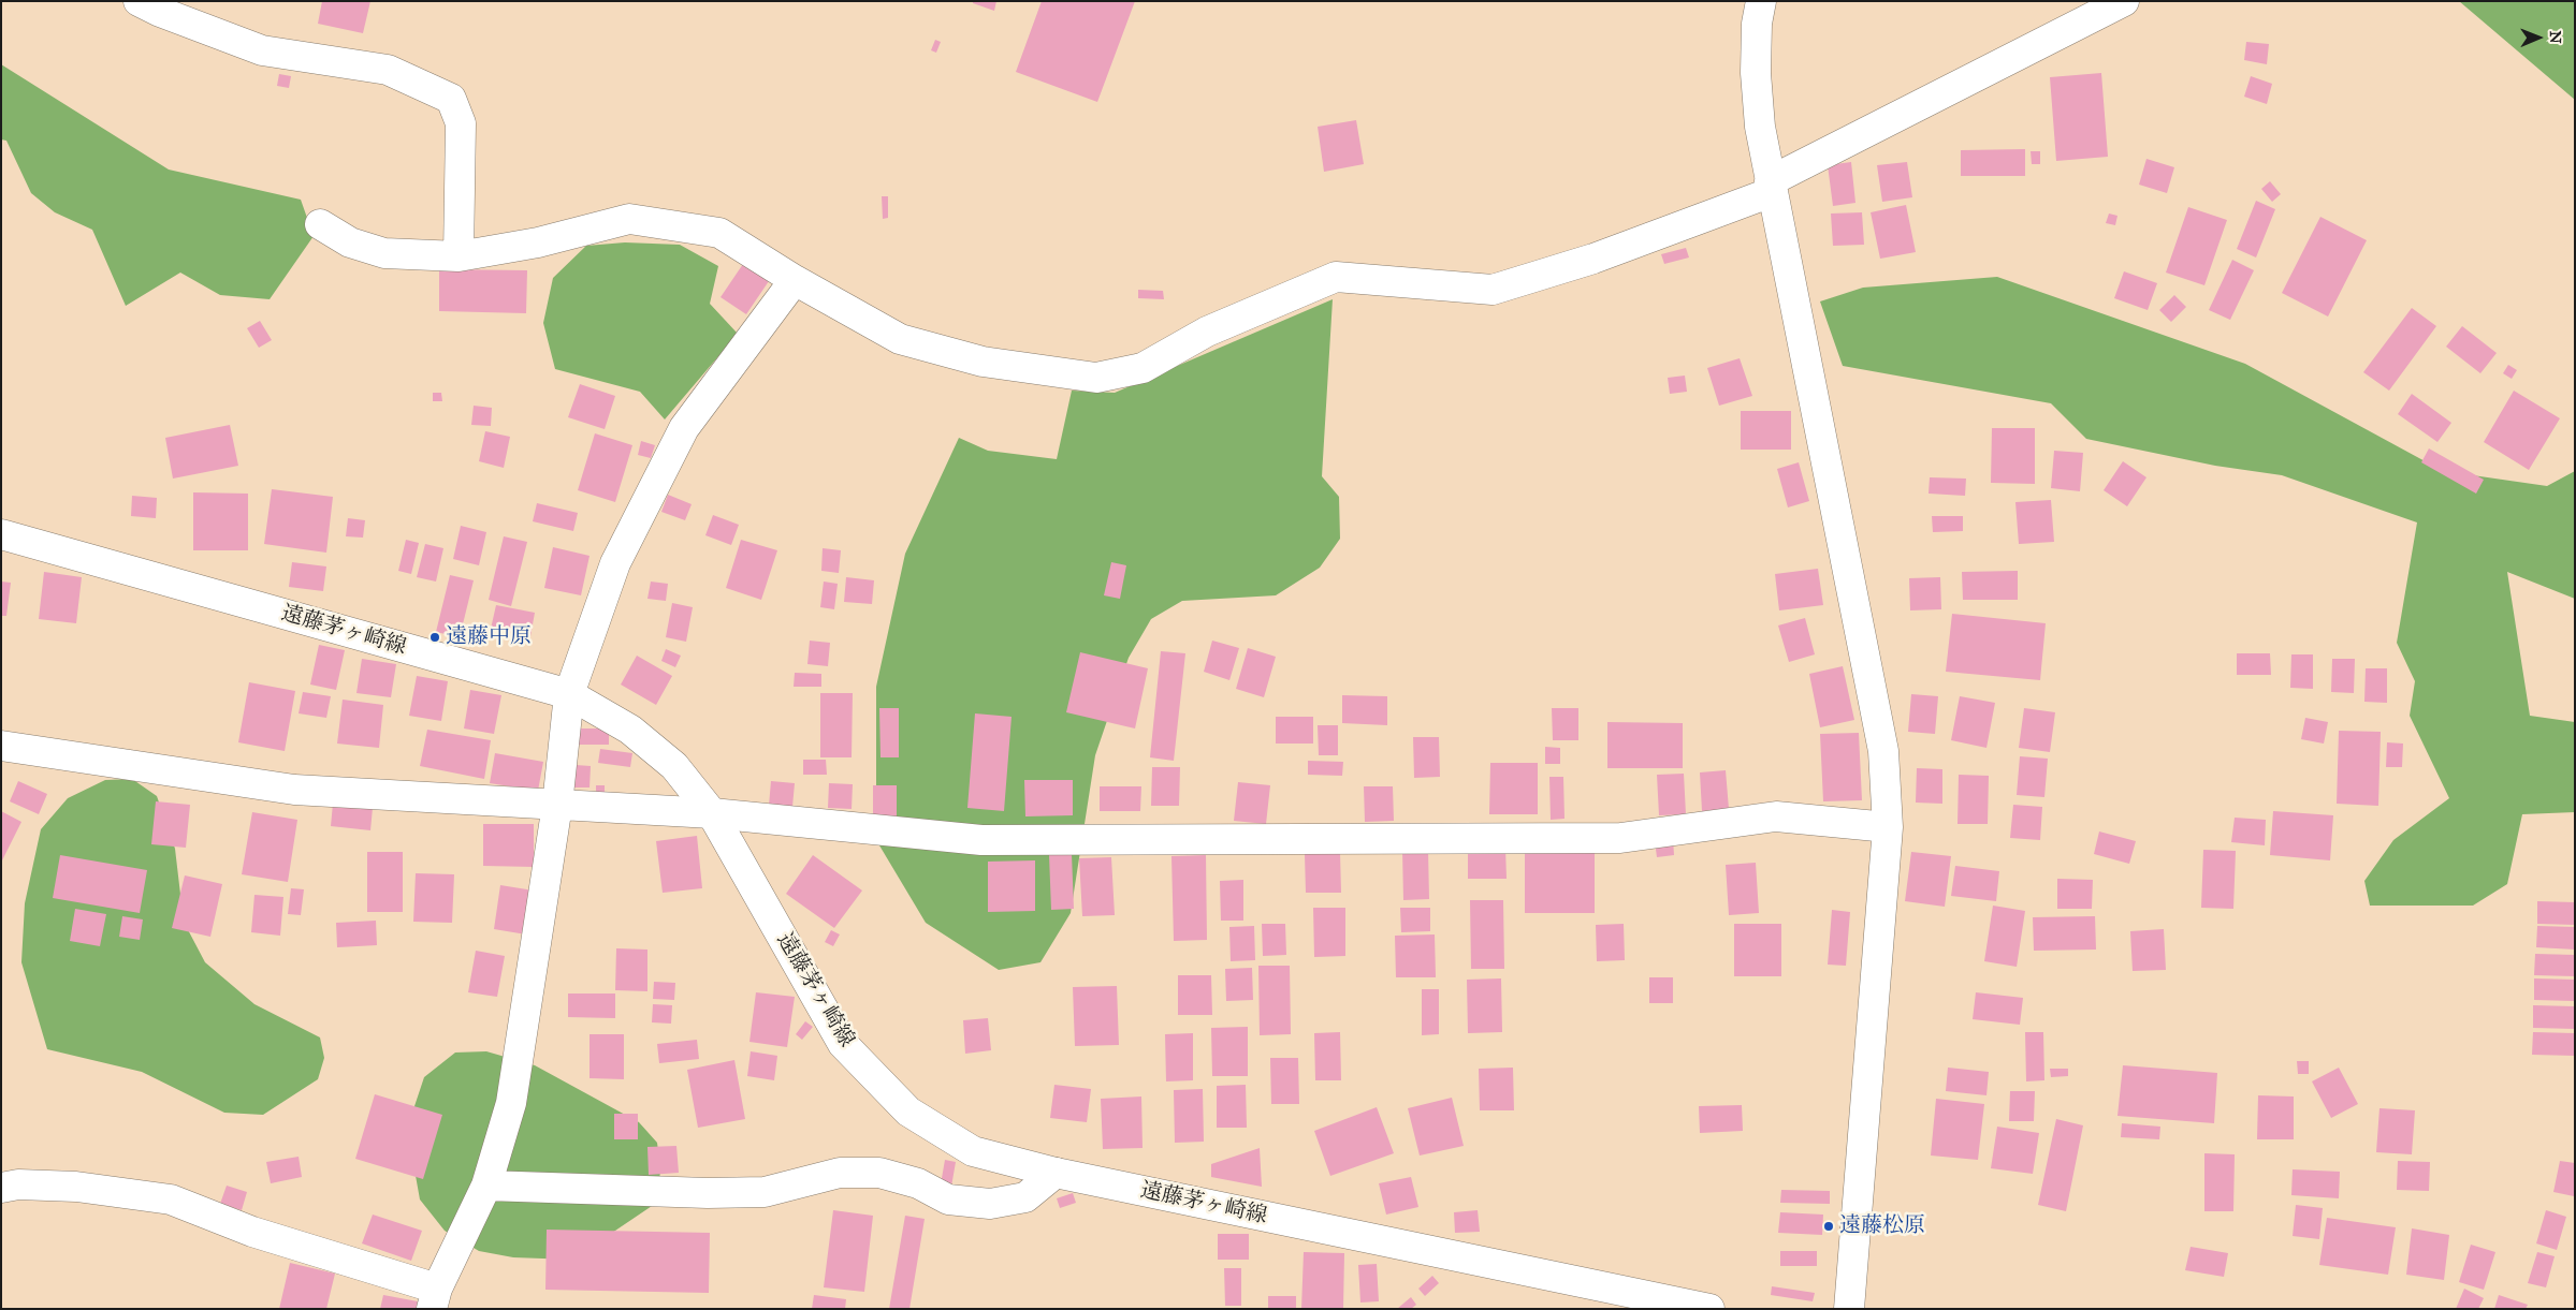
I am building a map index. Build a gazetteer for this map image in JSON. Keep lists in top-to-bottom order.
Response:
{
  "streets": {
    "street": ["遠藤茅ヶ崎線"]
  },
  "places": ["遠藤中原", "遠藤松原"],
  "north": "right"
}
